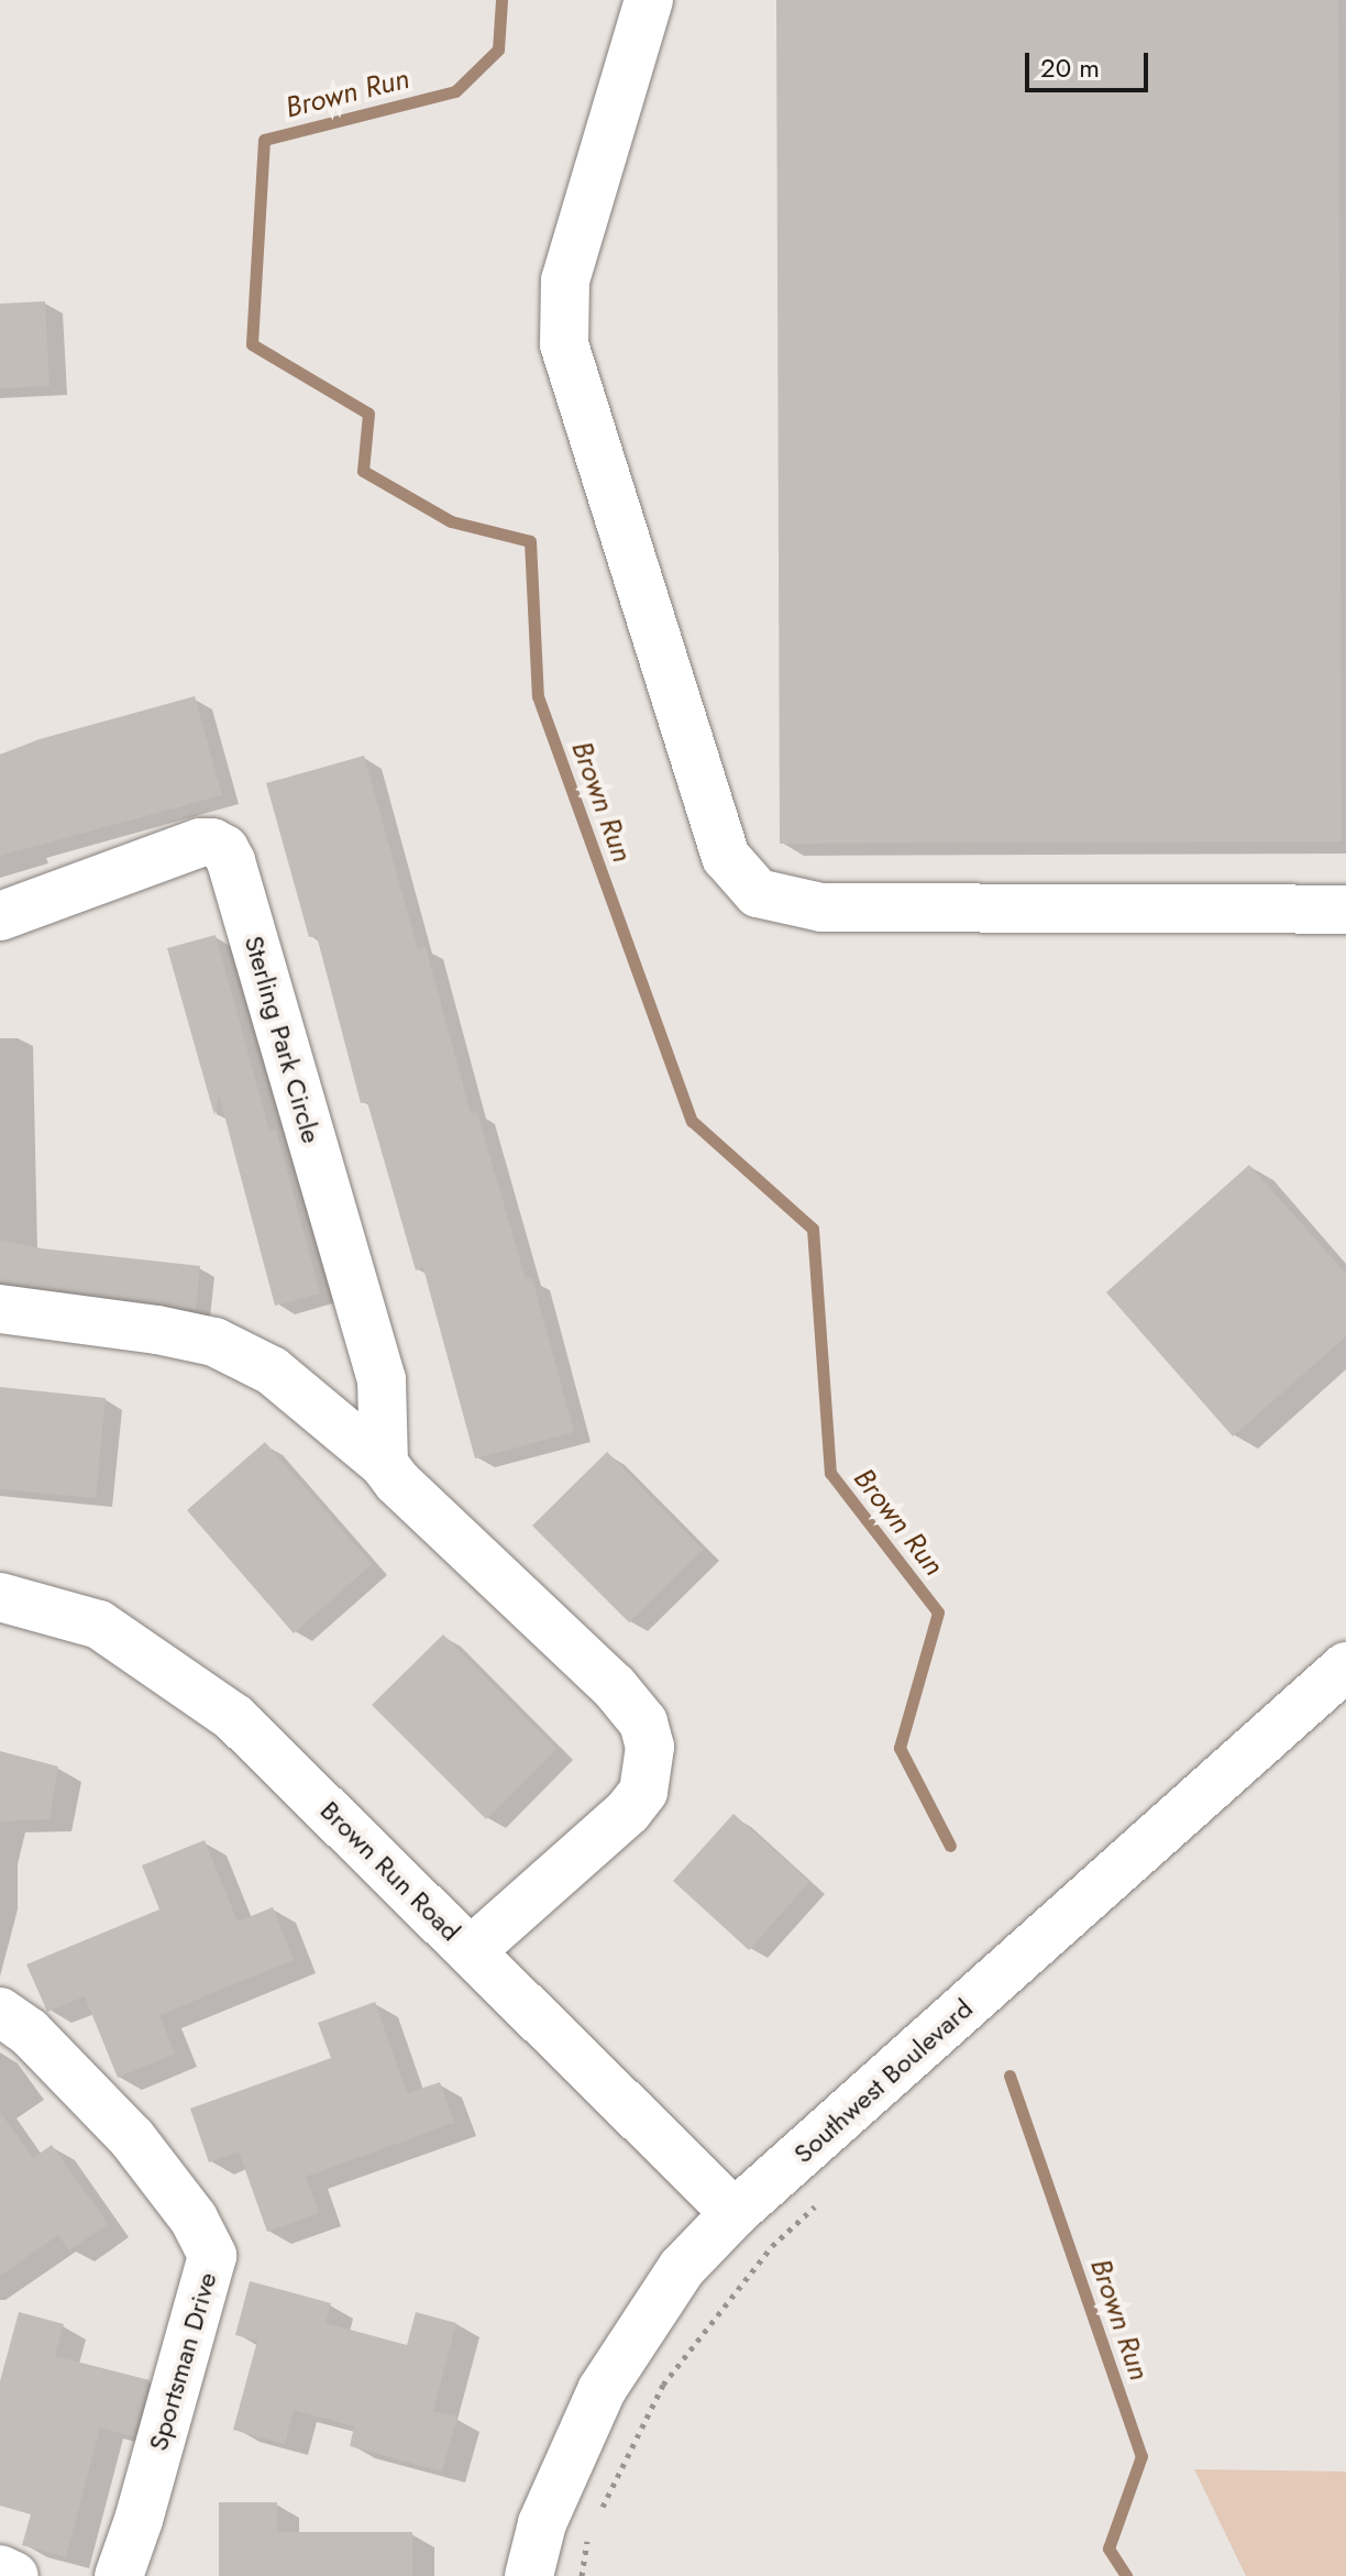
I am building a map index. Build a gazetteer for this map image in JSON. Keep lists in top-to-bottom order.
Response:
{
  "streets": {
    "street": [
      "Sterling Park Circle",
      "Brown Run Road",
      "Southwest Boulevard",
      "Sportsman Drive"
    ]
  },
  "crossings": [
    ["Brown Run Road", "Southwest Boulevard"]
  ],
  "water": ["Brown Run"],
  "scale_bar": "20 m"
}
